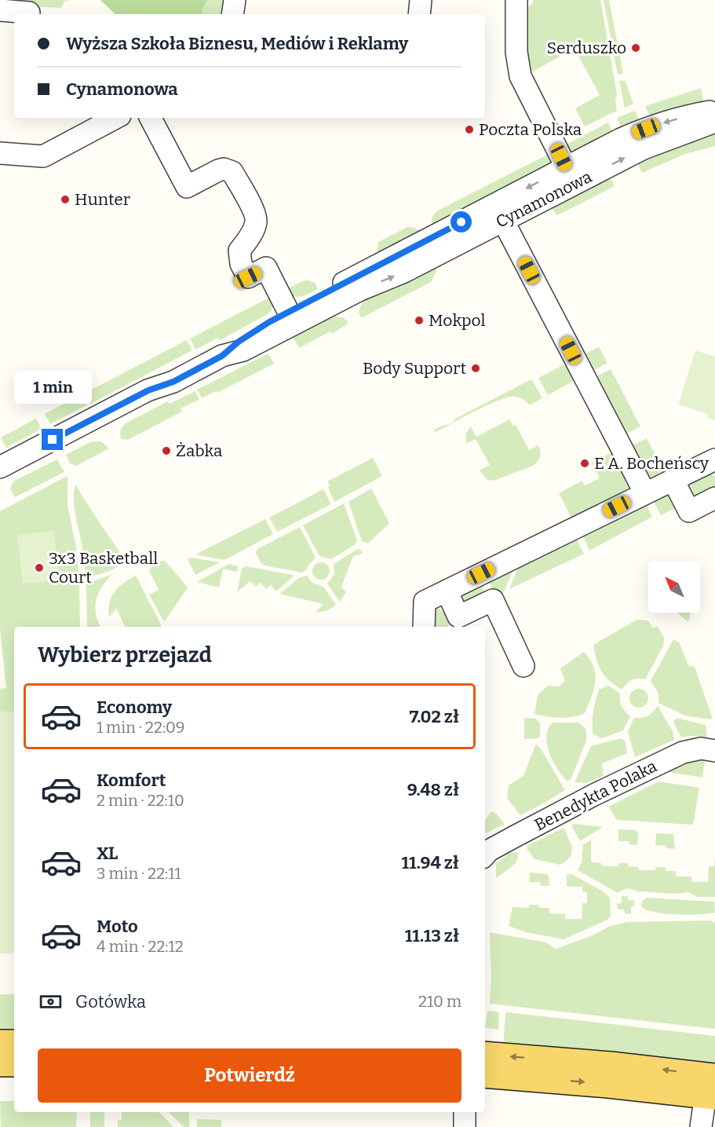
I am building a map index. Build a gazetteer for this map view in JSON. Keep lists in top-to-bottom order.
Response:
{
  "streets": {
    "street": ["Cynamonowa", "Benedykta Polaka"]
  },
  "places": [
    "Serduszko",
    "Poczta Polska",
    "Hunter",
    "Mokpol",
    "Body Support",
    "Żabka",
    "E A. Bocheńscy",
    "3x3 Basketball Court"
  ],
  "north": "top left",
  "page": {
    "banner": ["Wyższa Szkoła Biznesu, Mediów i Reklamy", "Cynamonowa"],
    "bubble": "1 min",
    "heading": "Wybierz przejazd",
    "list": [
      {
        "name": "Economy",
        "note": "1 min · 22:09",
        "value": "7.02 zł"
      },
      {
        "name": "Komfort",
        "note": "2 min · 22:10",
        "value": "9.48 zł"
      },
      {
        "name": "XL",
        "note": "3 min · 22:11",
        "value": "11.94 zł"
      },
      {
        "name": "Moto",
        "note": "4 min · 22:12",
        "value": "11.13 zł"
      }
    ],
    "pay": ["Gotówka", "210 m"],
    "buttons": "Potwierdź"
  }
}
